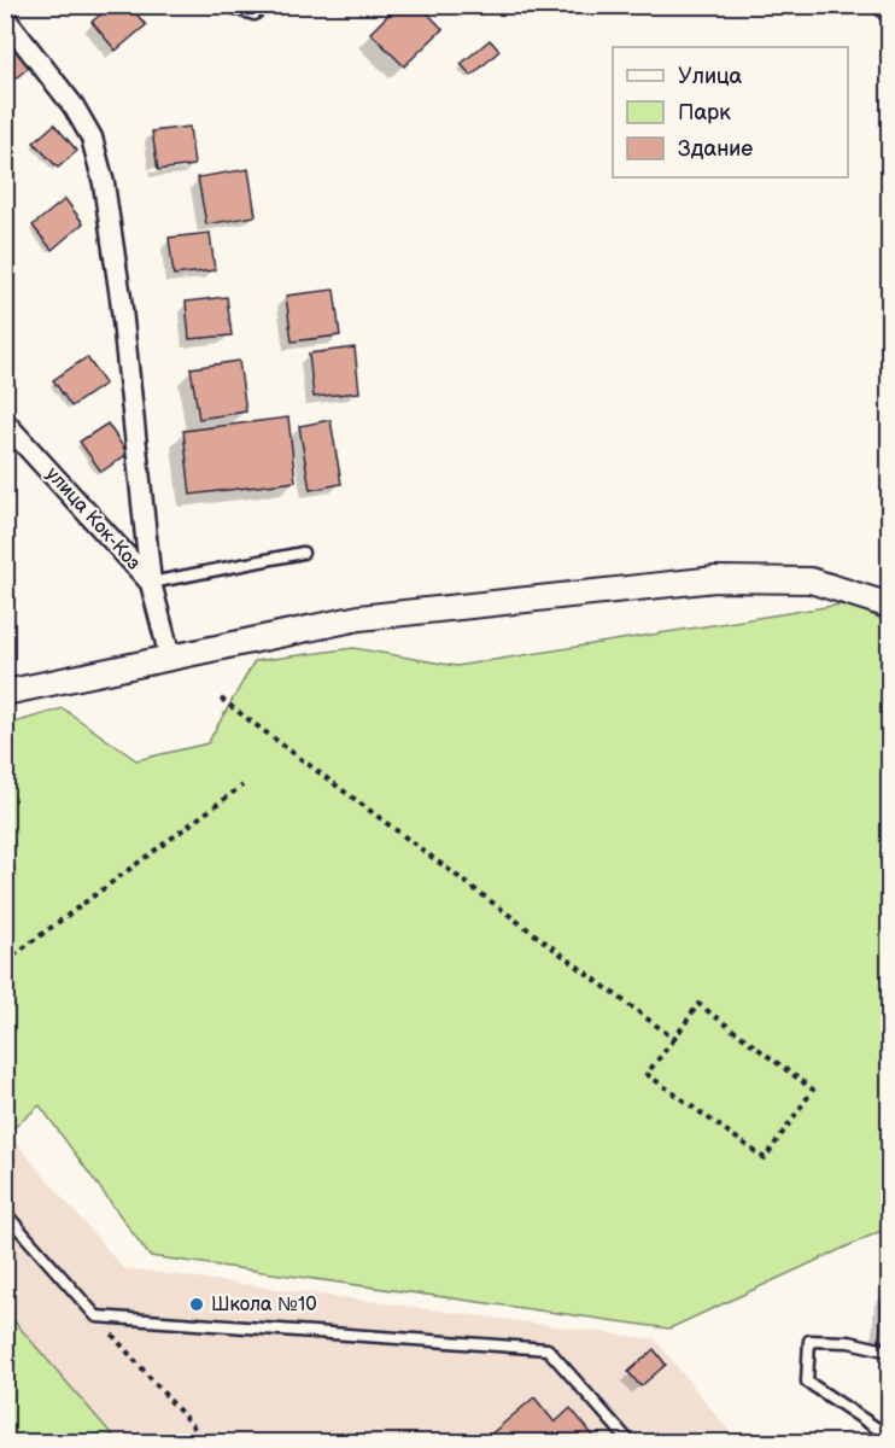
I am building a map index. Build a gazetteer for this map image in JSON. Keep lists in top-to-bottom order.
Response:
{
  "streets": {
    "street": ["улица Кок-Коз"]
  },
  "places": ["Школа №10"],
  "legend": ["Улица", "Парк", "Здание"]
}
